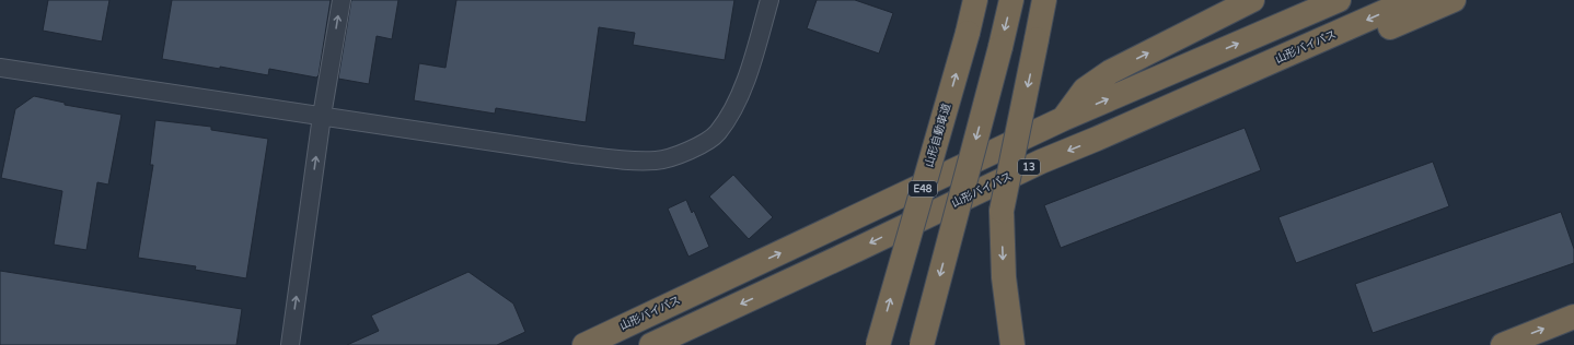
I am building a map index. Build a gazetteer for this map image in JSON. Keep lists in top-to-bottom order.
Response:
{
  "streets": {
    "highway": [
      "山形バイパス",
      "山形自動車道",
      "13",
      "E48"
    ]
  }
}
